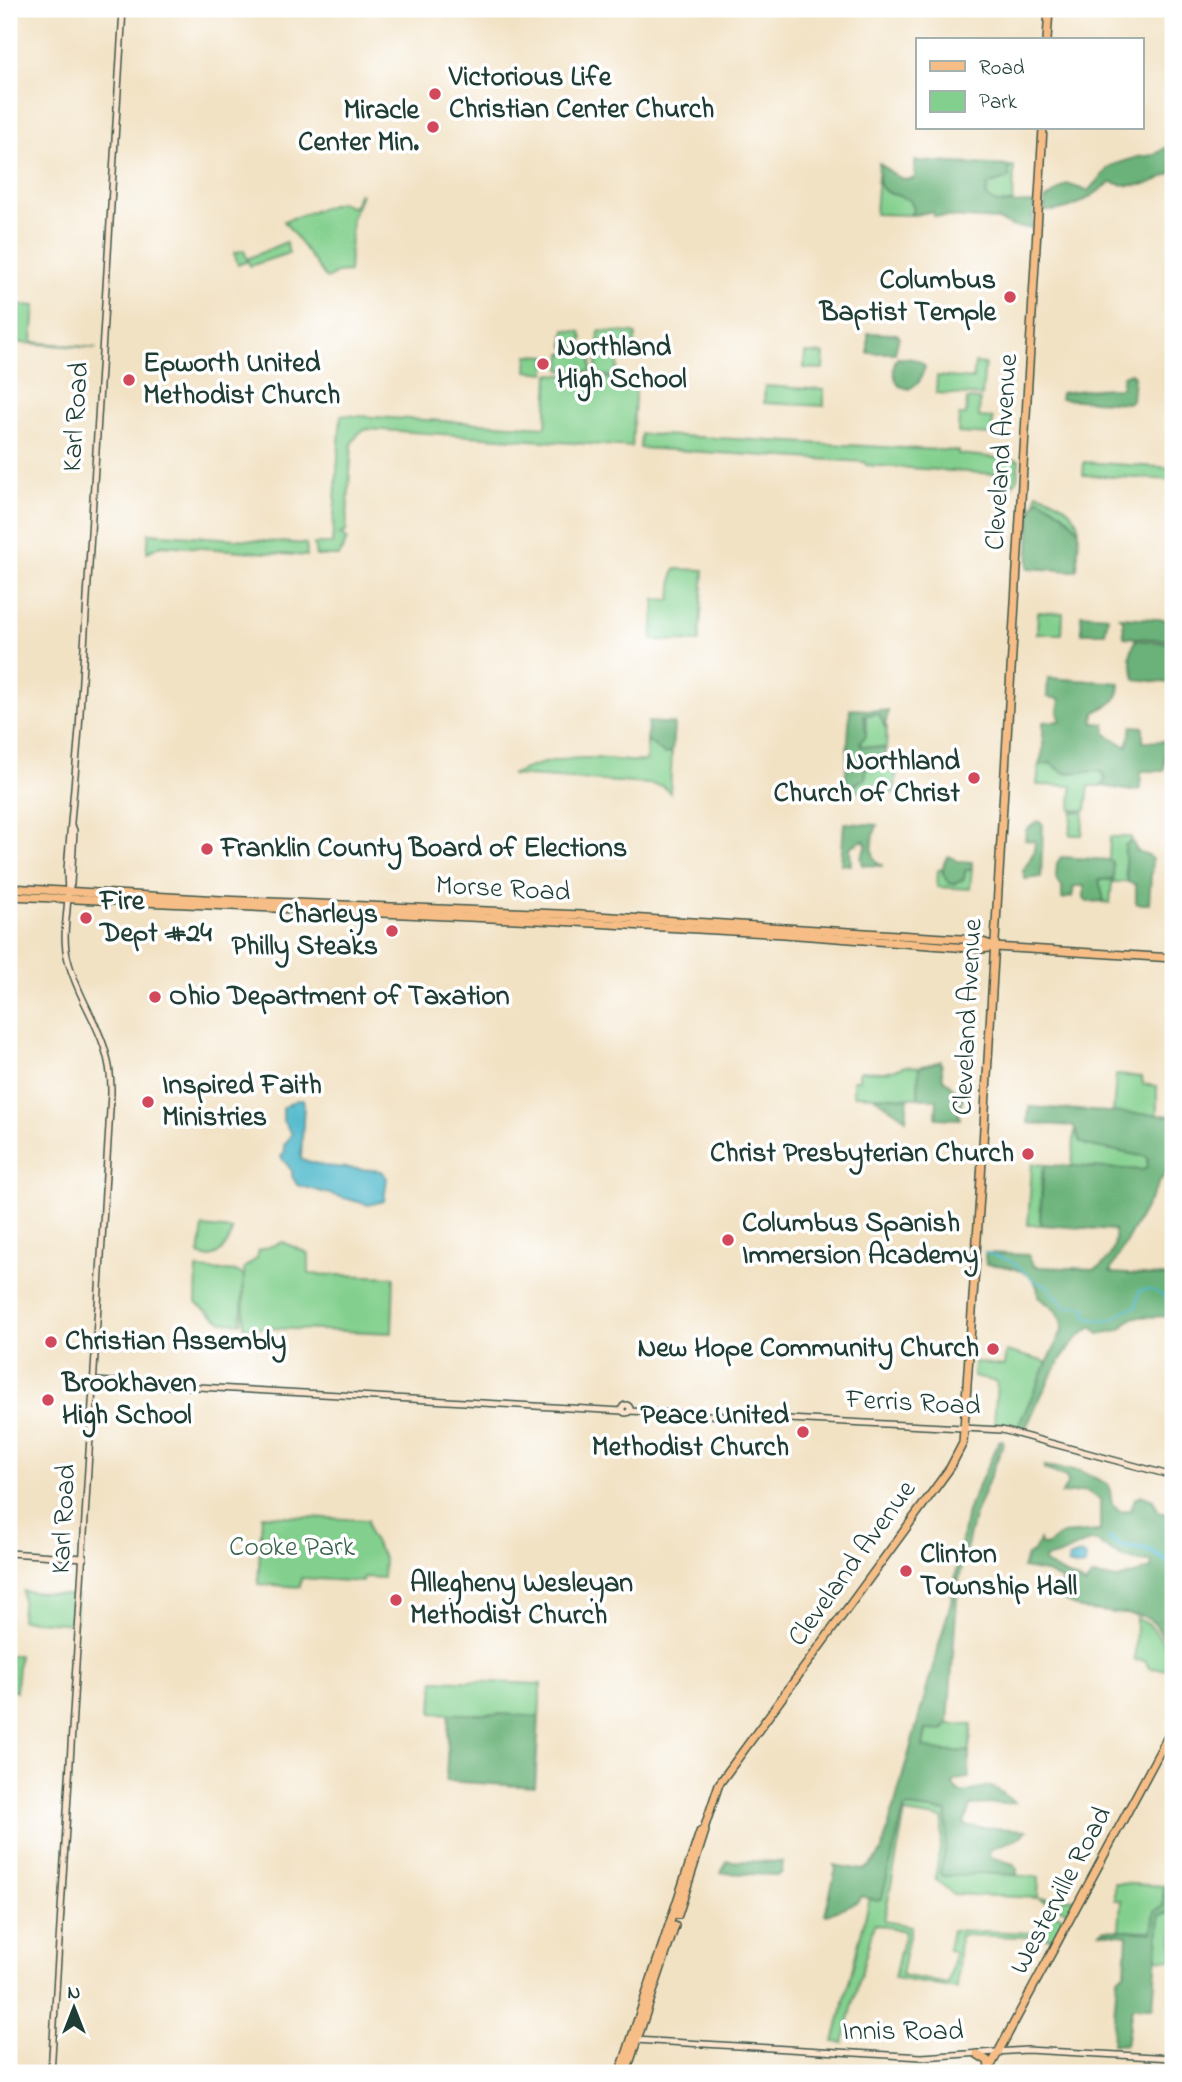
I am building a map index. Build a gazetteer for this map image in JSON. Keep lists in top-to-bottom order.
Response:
{
  "streets": {
    "main road": [
      "Karl Road",
      "Cleveland Avenue",
      "Morse Road",
      "Ferris Road",
      "Westerville Road",
      "Innis Road"
    ]
  },
  "crossings": [
    ["Karl Road", "Morse Road"],
    ["Karl Road", "Ferris Road"],
    ["Cleveland Avenue", "Morse Road"],
    ["Cleveland Avenue", "Ferris Road"],
    ["Cleveland Avenue", "Innis Road"],
    ["Westerville Road", "Innis Road"]
  ],
  "parks": ["Cooke Park"],
  "places": [
    "Victorious Life Christian Center Church",
    "Miracle Center Min.",
    "Columbus Baptist Temple",
    "Northland High School",
    "Epworth United Methodist Church",
    "Northland Church of Christ",
    "Franklin County Board of Elections",
    "Fire Dept #24",
    "Charleys Philly Steaks",
    "Ohio Department of Taxation",
    "Inspired Faith Ministries",
    "Christ Presbyterian Church",
    "Columbus Spanish Immersion Academy",
    "Christian Assembly",
    "New Hope Community Church",
    "Brookhaven High School",
    "Peace United Methodist Church",
    "Clinton Township Hall",
    "Allegheny Wesleyan Methodist Church"
  ],
  "legend": ["Road", "Park"],
  "north": "top"
}
